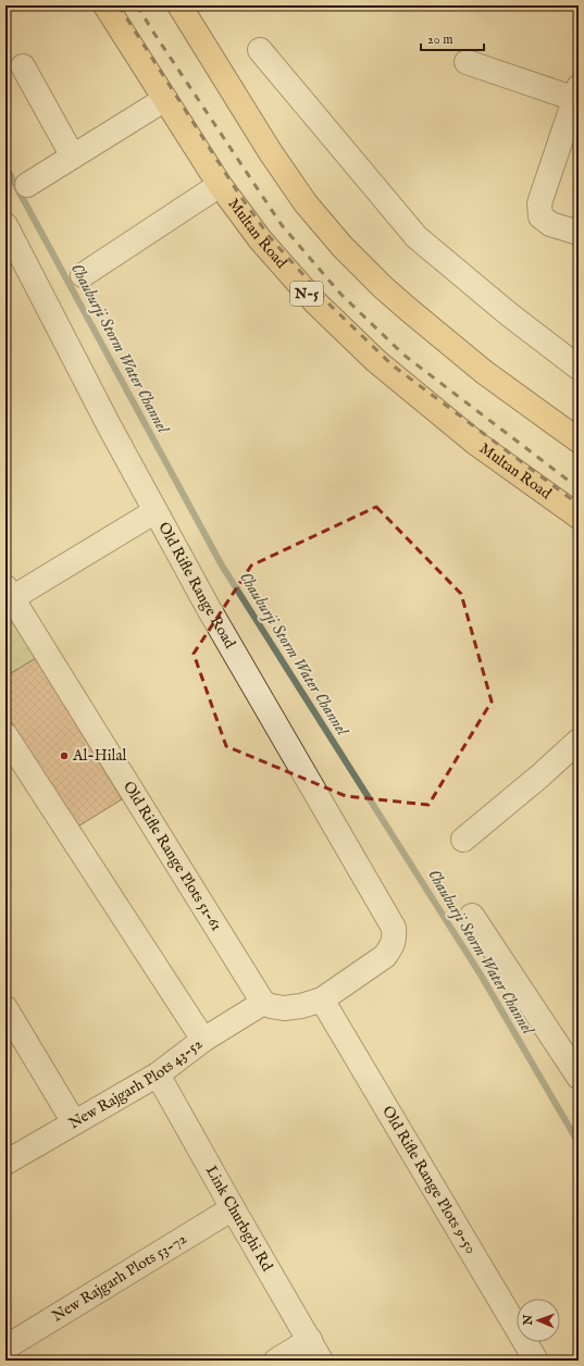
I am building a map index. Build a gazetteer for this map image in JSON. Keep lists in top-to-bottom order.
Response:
{
  "streets": {
    "main road": ["Multan Road", "N-5"],
    "street": [
      "Old Rifle Range Road",
      "Old Rifle Range Plots 51-61",
      "New Rajgarh Plots 43-52",
      "Old Rifle Range Plots 9-50",
      "Link Churbghi Rd",
      "New Rajgarh Plots 53-72"
    ]
  },
  "crossings": [
    ["Old Rifle Range Road", "Old Rifle Range Plots 9-50"],
    ["Old Rifle Range Plots 51-61", "New Rajgarh Plots 43-52"],
    ["New Rajgarh Plots 43-52", "Link Churbghi Rd"],
    ["Link Churbghi Rd", "New Rajgarh Plots 53-72"]
  ],
  "water": ["Chauburji Storm Water Channel"],
  "places": ["Al-Hilal"],
  "scale_bar": "20 m",
  "north": "left"
}
